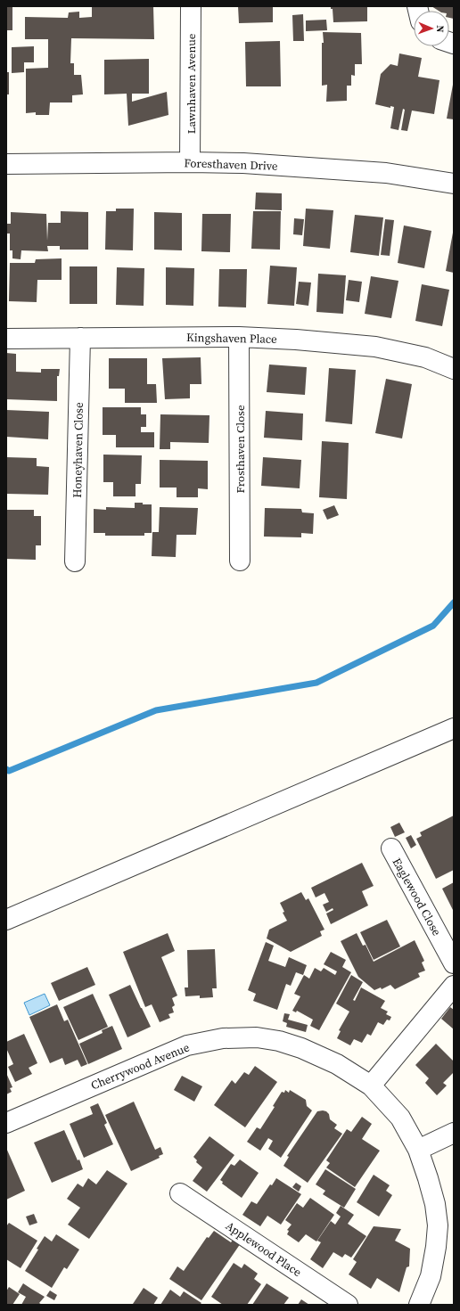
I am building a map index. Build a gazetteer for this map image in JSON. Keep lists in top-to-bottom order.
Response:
{
  "streets": {
    "street": [
      "Lawnhaven Avenue",
      "Foresthaven Drive",
      "Kingshaven Place",
      "Frosthaven Close",
      "Honeyhaven Close",
      "Eaglewood Close",
      "Cherrywood Avenue",
      "Applewood Place"
    ]
  },
  "crossings": [
    ["Lawnhaven Avenue", "Foresthaven Drive"],
    ["Kingshaven Place", "Frosthaven Close"],
    ["Kingshaven Place", "Honeyhaven Close"]
  ],
  "north": "right"
}
